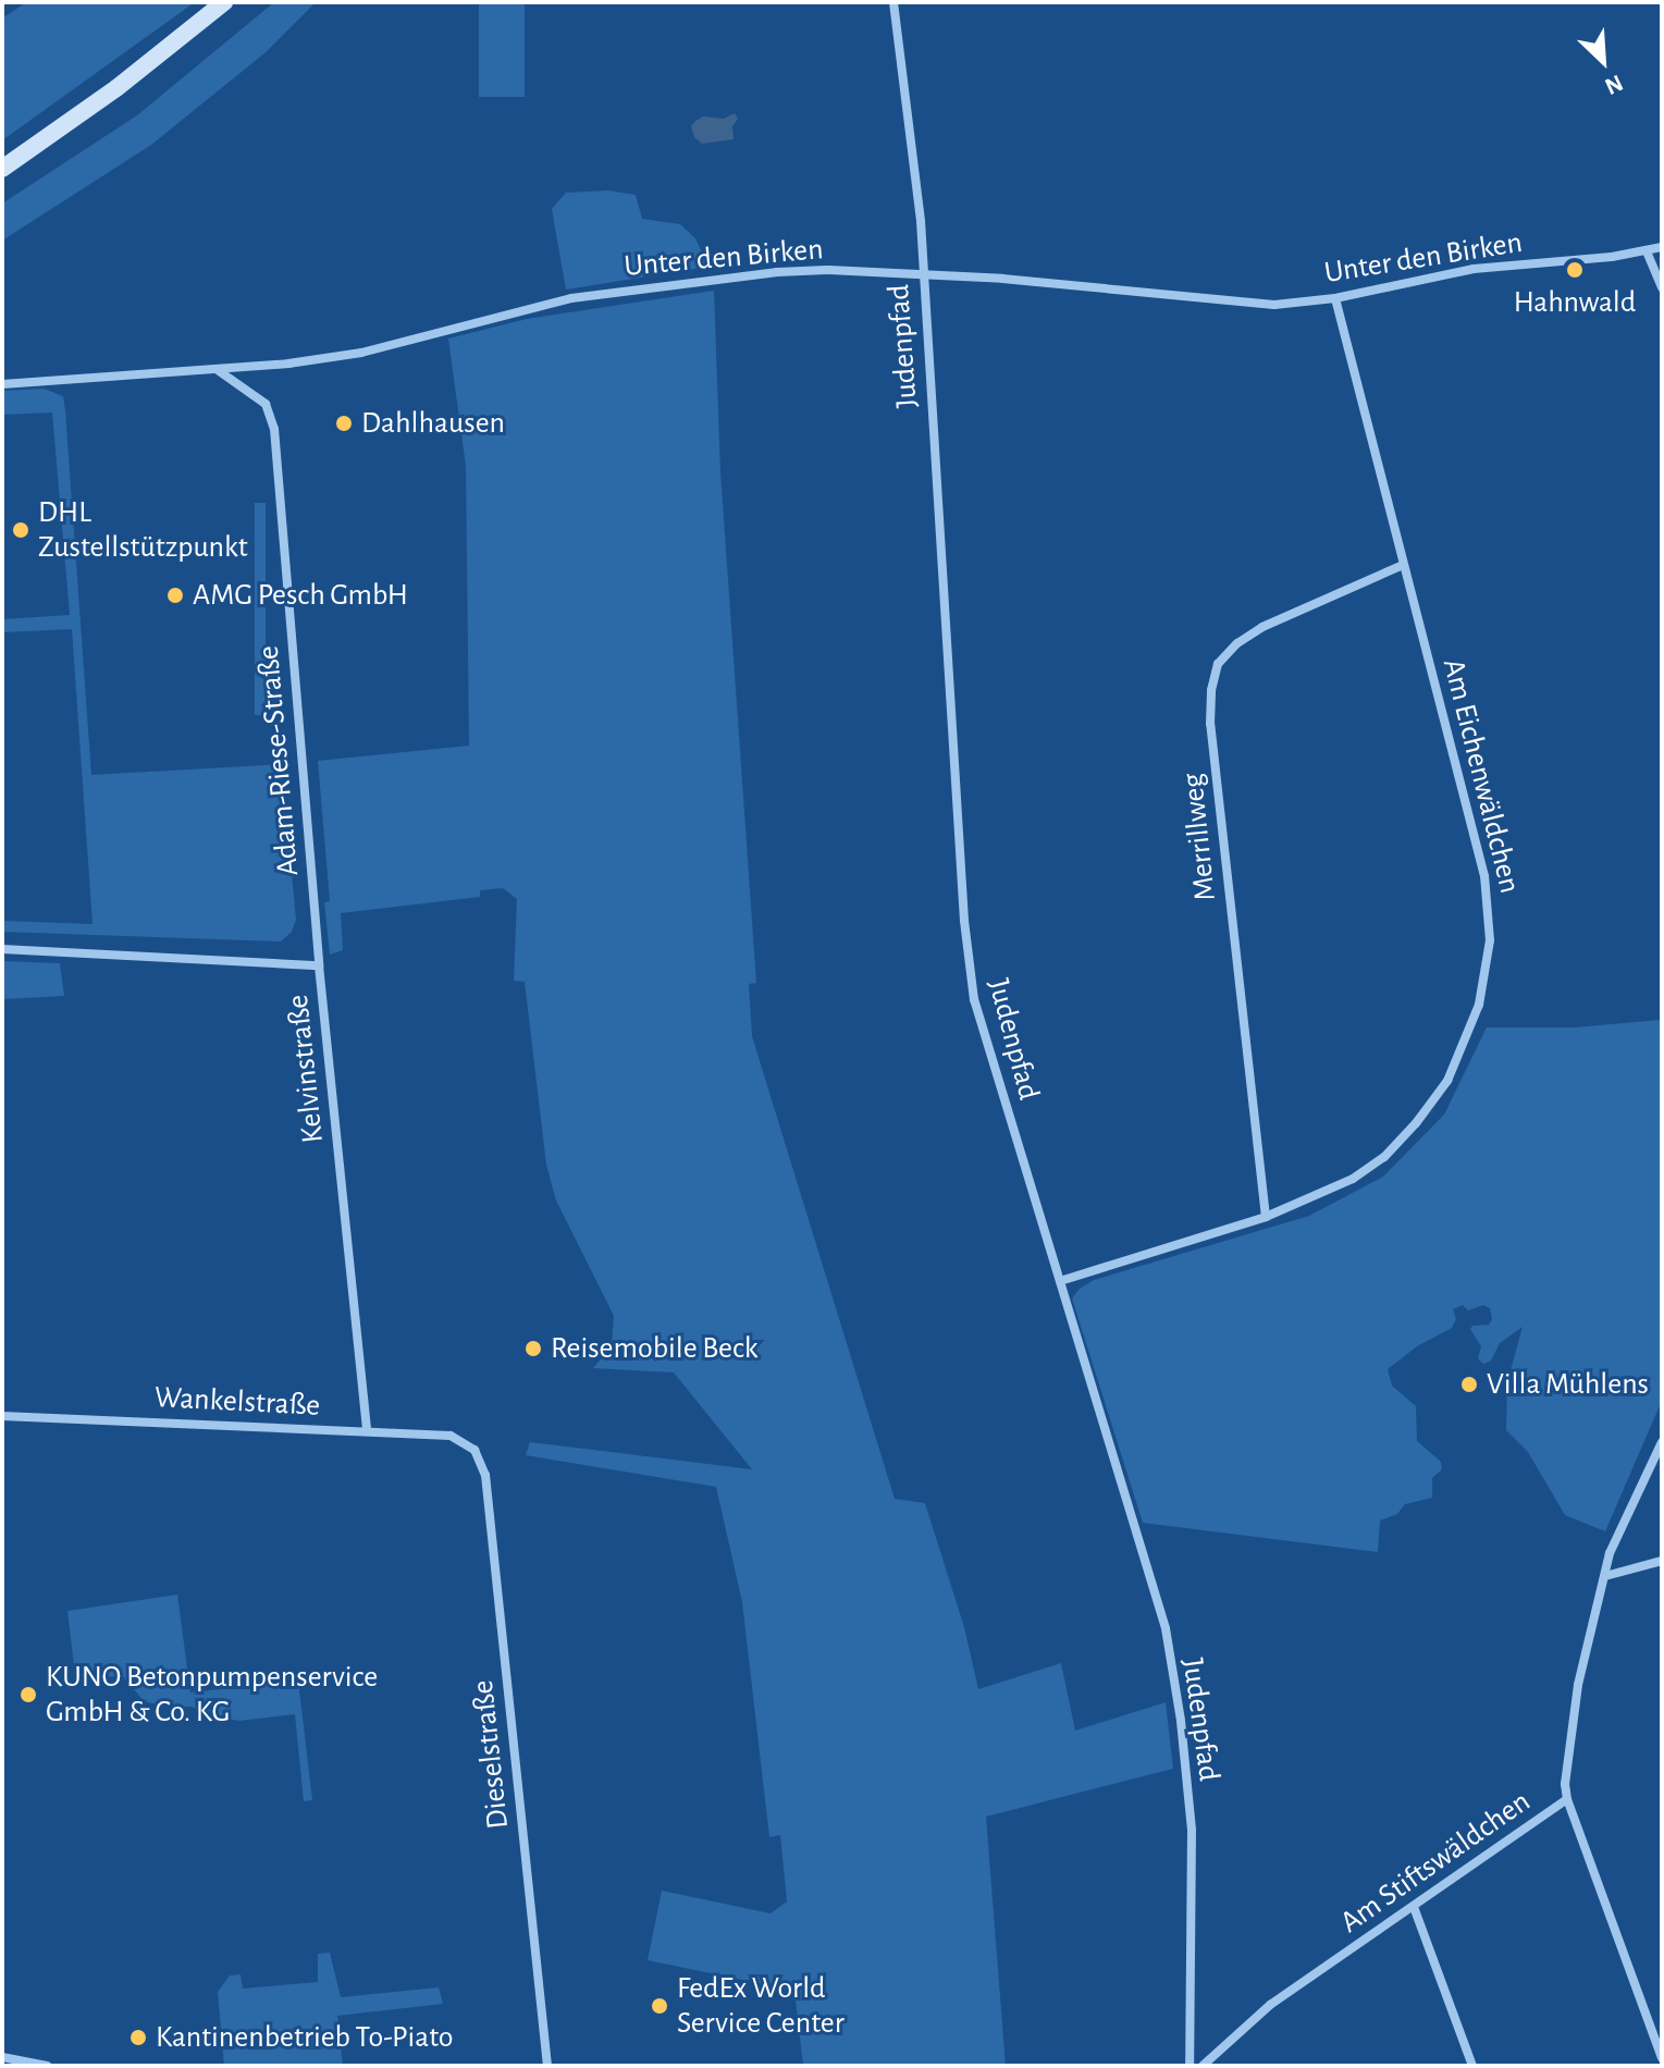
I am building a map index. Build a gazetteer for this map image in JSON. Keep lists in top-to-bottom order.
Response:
{
  "streets": {
    "street": [
      "Unter den Birken",
      "Judenpfad",
      "Adam-Riese-Straße",
      "Am Eichenwäldchen",
      "Merrillweg",
      "Kelvinstraße",
      "Wankelstraße",
      "Dieselstraße",
      "Am Stiftswäldchen"
    ]
  },
  "crossings": [
    ["Unter den Birken", "Judenpfad"],
    ["Unter den Birken", "Adam-Riese-Straße"],
    ["Unter den Birken", "Am Eichenwäldchen"],
    ["Judenpfad", "Am Eichenwäldchen"],
    ["Adam-Riese-Straße", "Kelvinstraße"],
    ["Am Eichenwäldchen", "Merrillweg"],
    ["Kelvinstraße", "Wankelstraße"],
    ["Wankelstraße", "Dieselstraße"]
  ],
  "places": [
    "Hahnwald",
    "Dahlhausen",
    "DHL Zustellstützpunkt",
    "AMG Pesch GmbH",
    "Reisemobile Beck",
    "Villa Mühlens",
    "KUNO Betonpumpenservice GmbH & Co. KG",
    "FedEx World Service Center",
    "Kantinenbetrieb To-Piato"
  ],
  "north": "bottom right"
}
